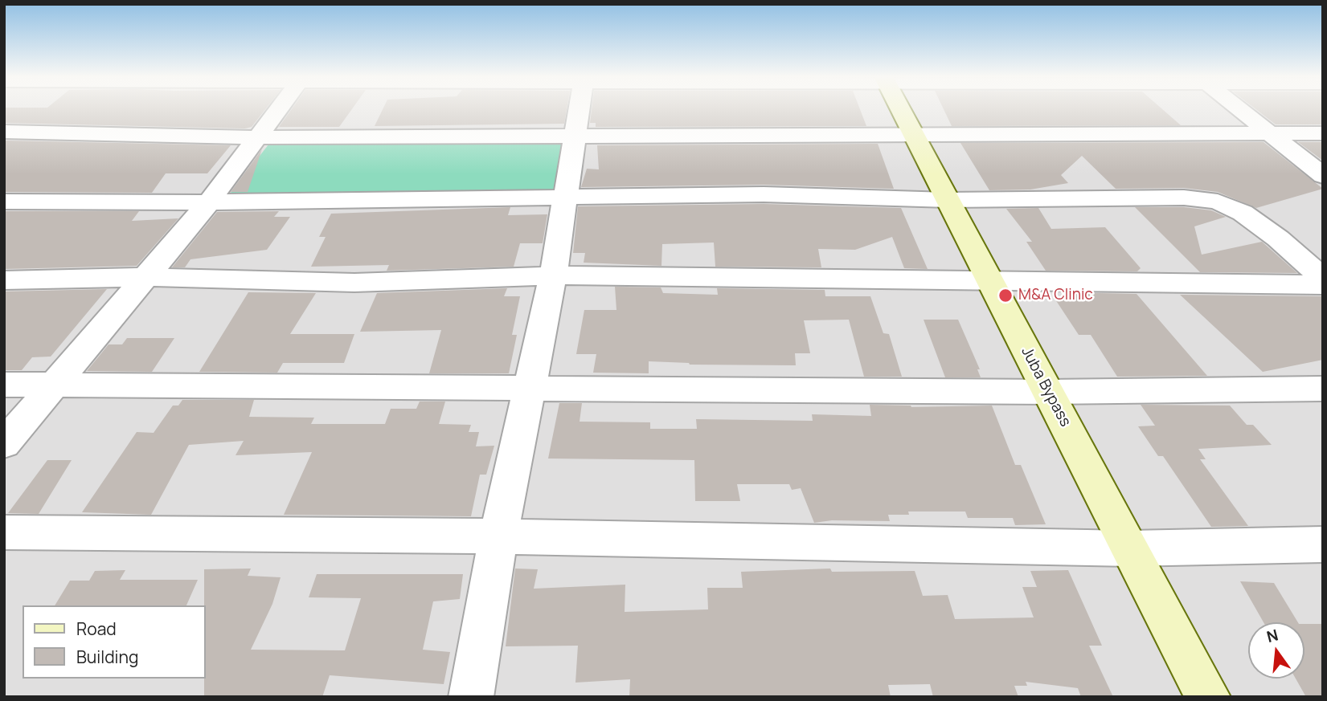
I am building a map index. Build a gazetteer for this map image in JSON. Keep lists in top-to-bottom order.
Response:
{
  "streets": {
    "main road": ["Juba Bypass"]
  },
  "places": ["M&A Clinic"],
  "legend": ["Road", "Building"],
  "north": "top"
}
